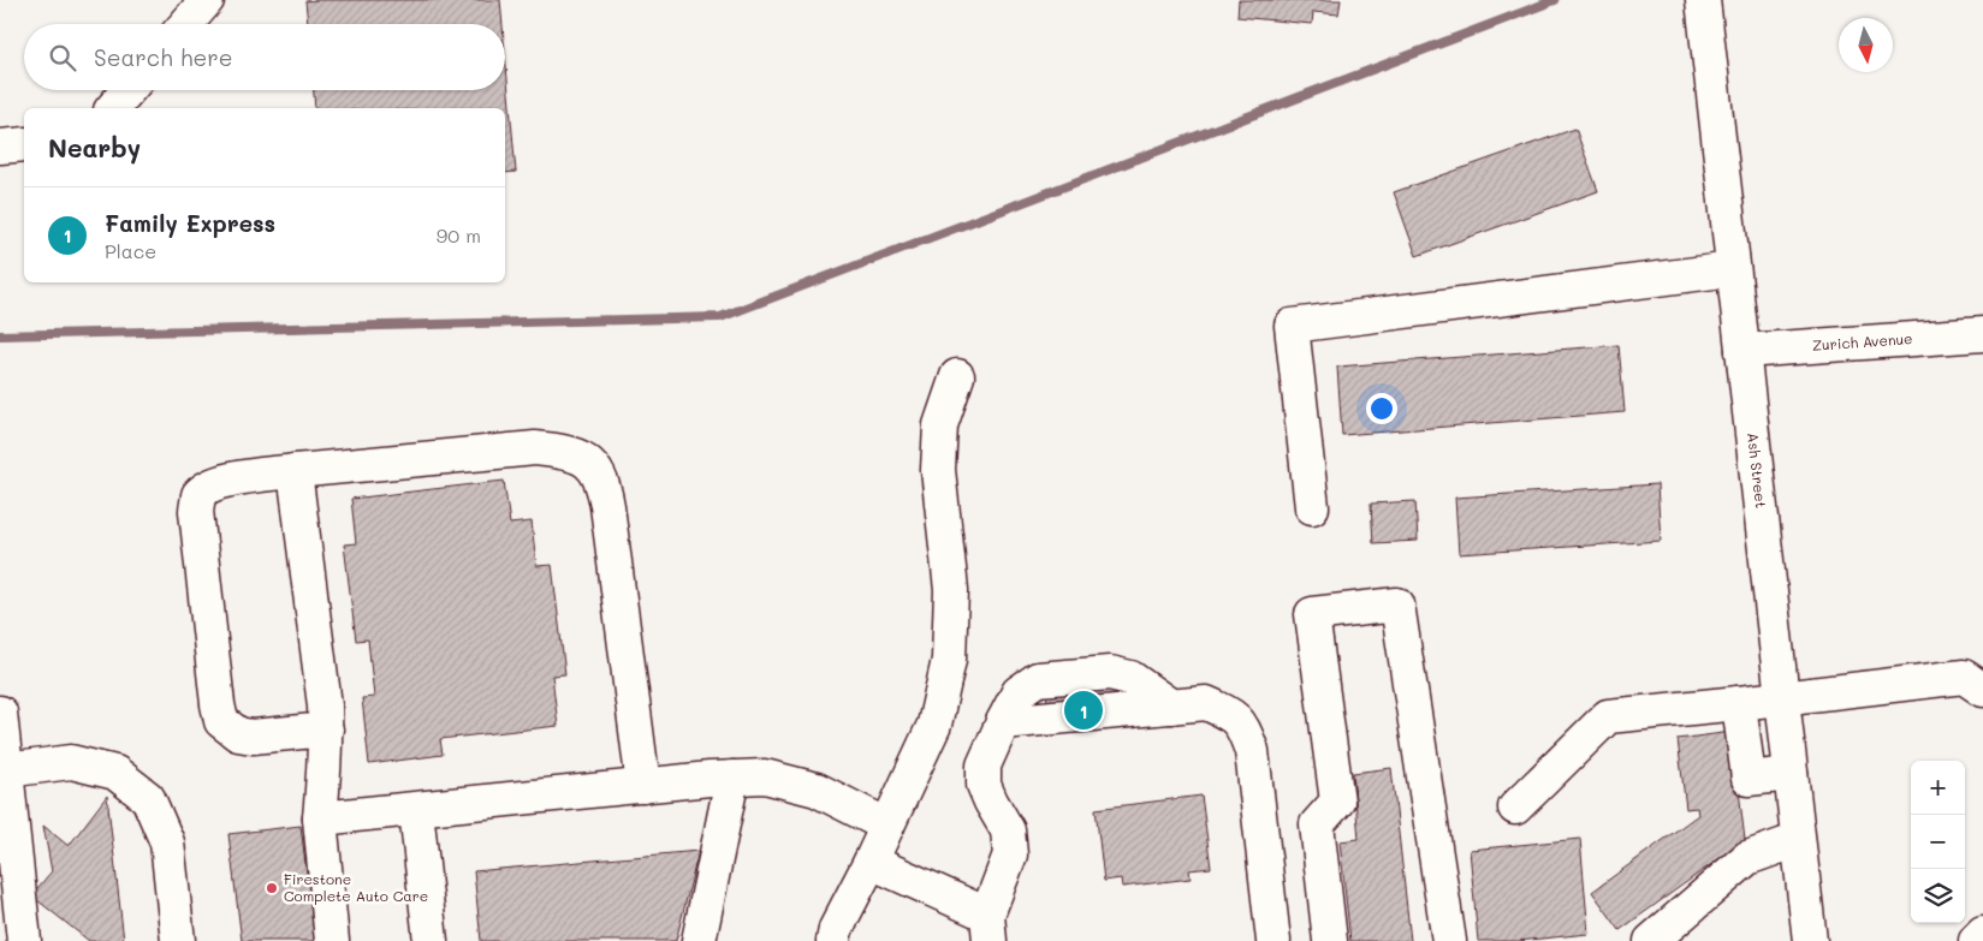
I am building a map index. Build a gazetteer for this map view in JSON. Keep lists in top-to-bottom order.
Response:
{
  "streets": {
    "street": ["Zurich Avenue", "Ash Street"]
  },
  "crossings": [
    ["Zurich Avenue", "Ash Street"]
  ],
  "places": ["Firestone Complete Auto Care"],
  "north": "bottom",
  "page": {
    "search": "Search here",
    "heading": "Nearby",
    "list": [
      {
        "mark": "1",
        "name": "Family Express",
        "note": "Place",
        "value": "90 m"
      }
    ],
    "pins": "1",
    "map_buttons": ["+", "−"]
  }
}
